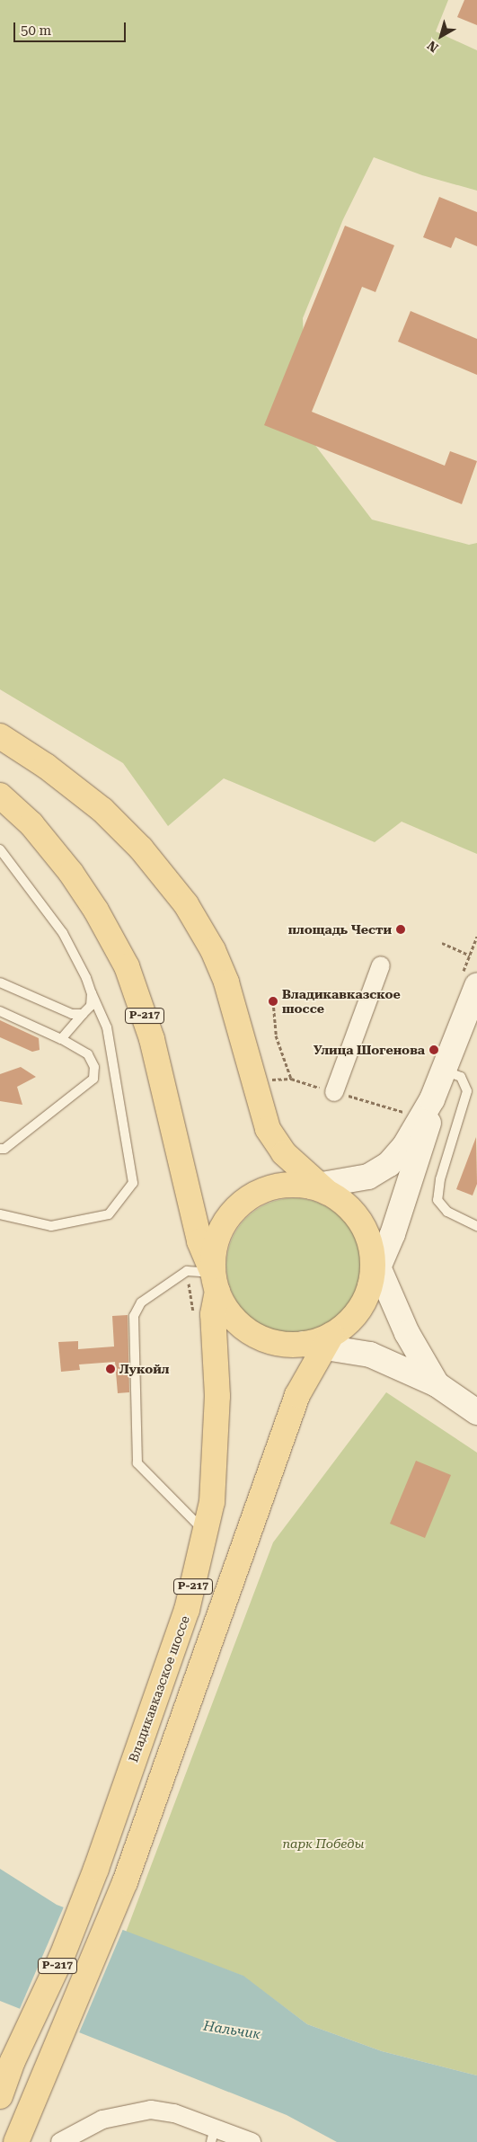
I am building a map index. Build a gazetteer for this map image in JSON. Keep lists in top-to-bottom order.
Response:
{
  "streets": {
    "main road": ["Р-217", "Владикавказское шоссе"]
  },
  "crossings": [
    ["Р-217", "Владикавказское шоссе"]
  ],
  "water": ["Нальчик"],
  "parks": ["парк Победы"],
  "places": [
    "площадь Чести",
    "Владикавказское шоссе",
    "Улица Шогенова",
    "Лукойл"
  ],
  "scale_bar": "50 m",
  "north": "bottom left"
}
